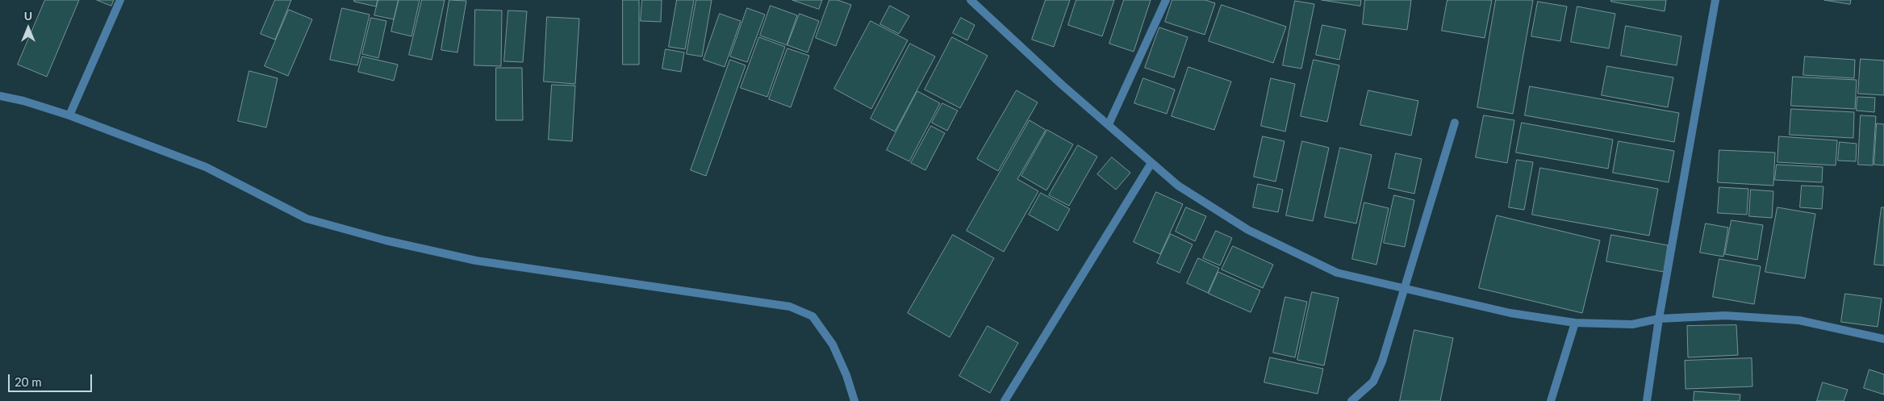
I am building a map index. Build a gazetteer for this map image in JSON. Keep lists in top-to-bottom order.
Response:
{
  "scale_bar": "20 m",
  "north": "top"
}
